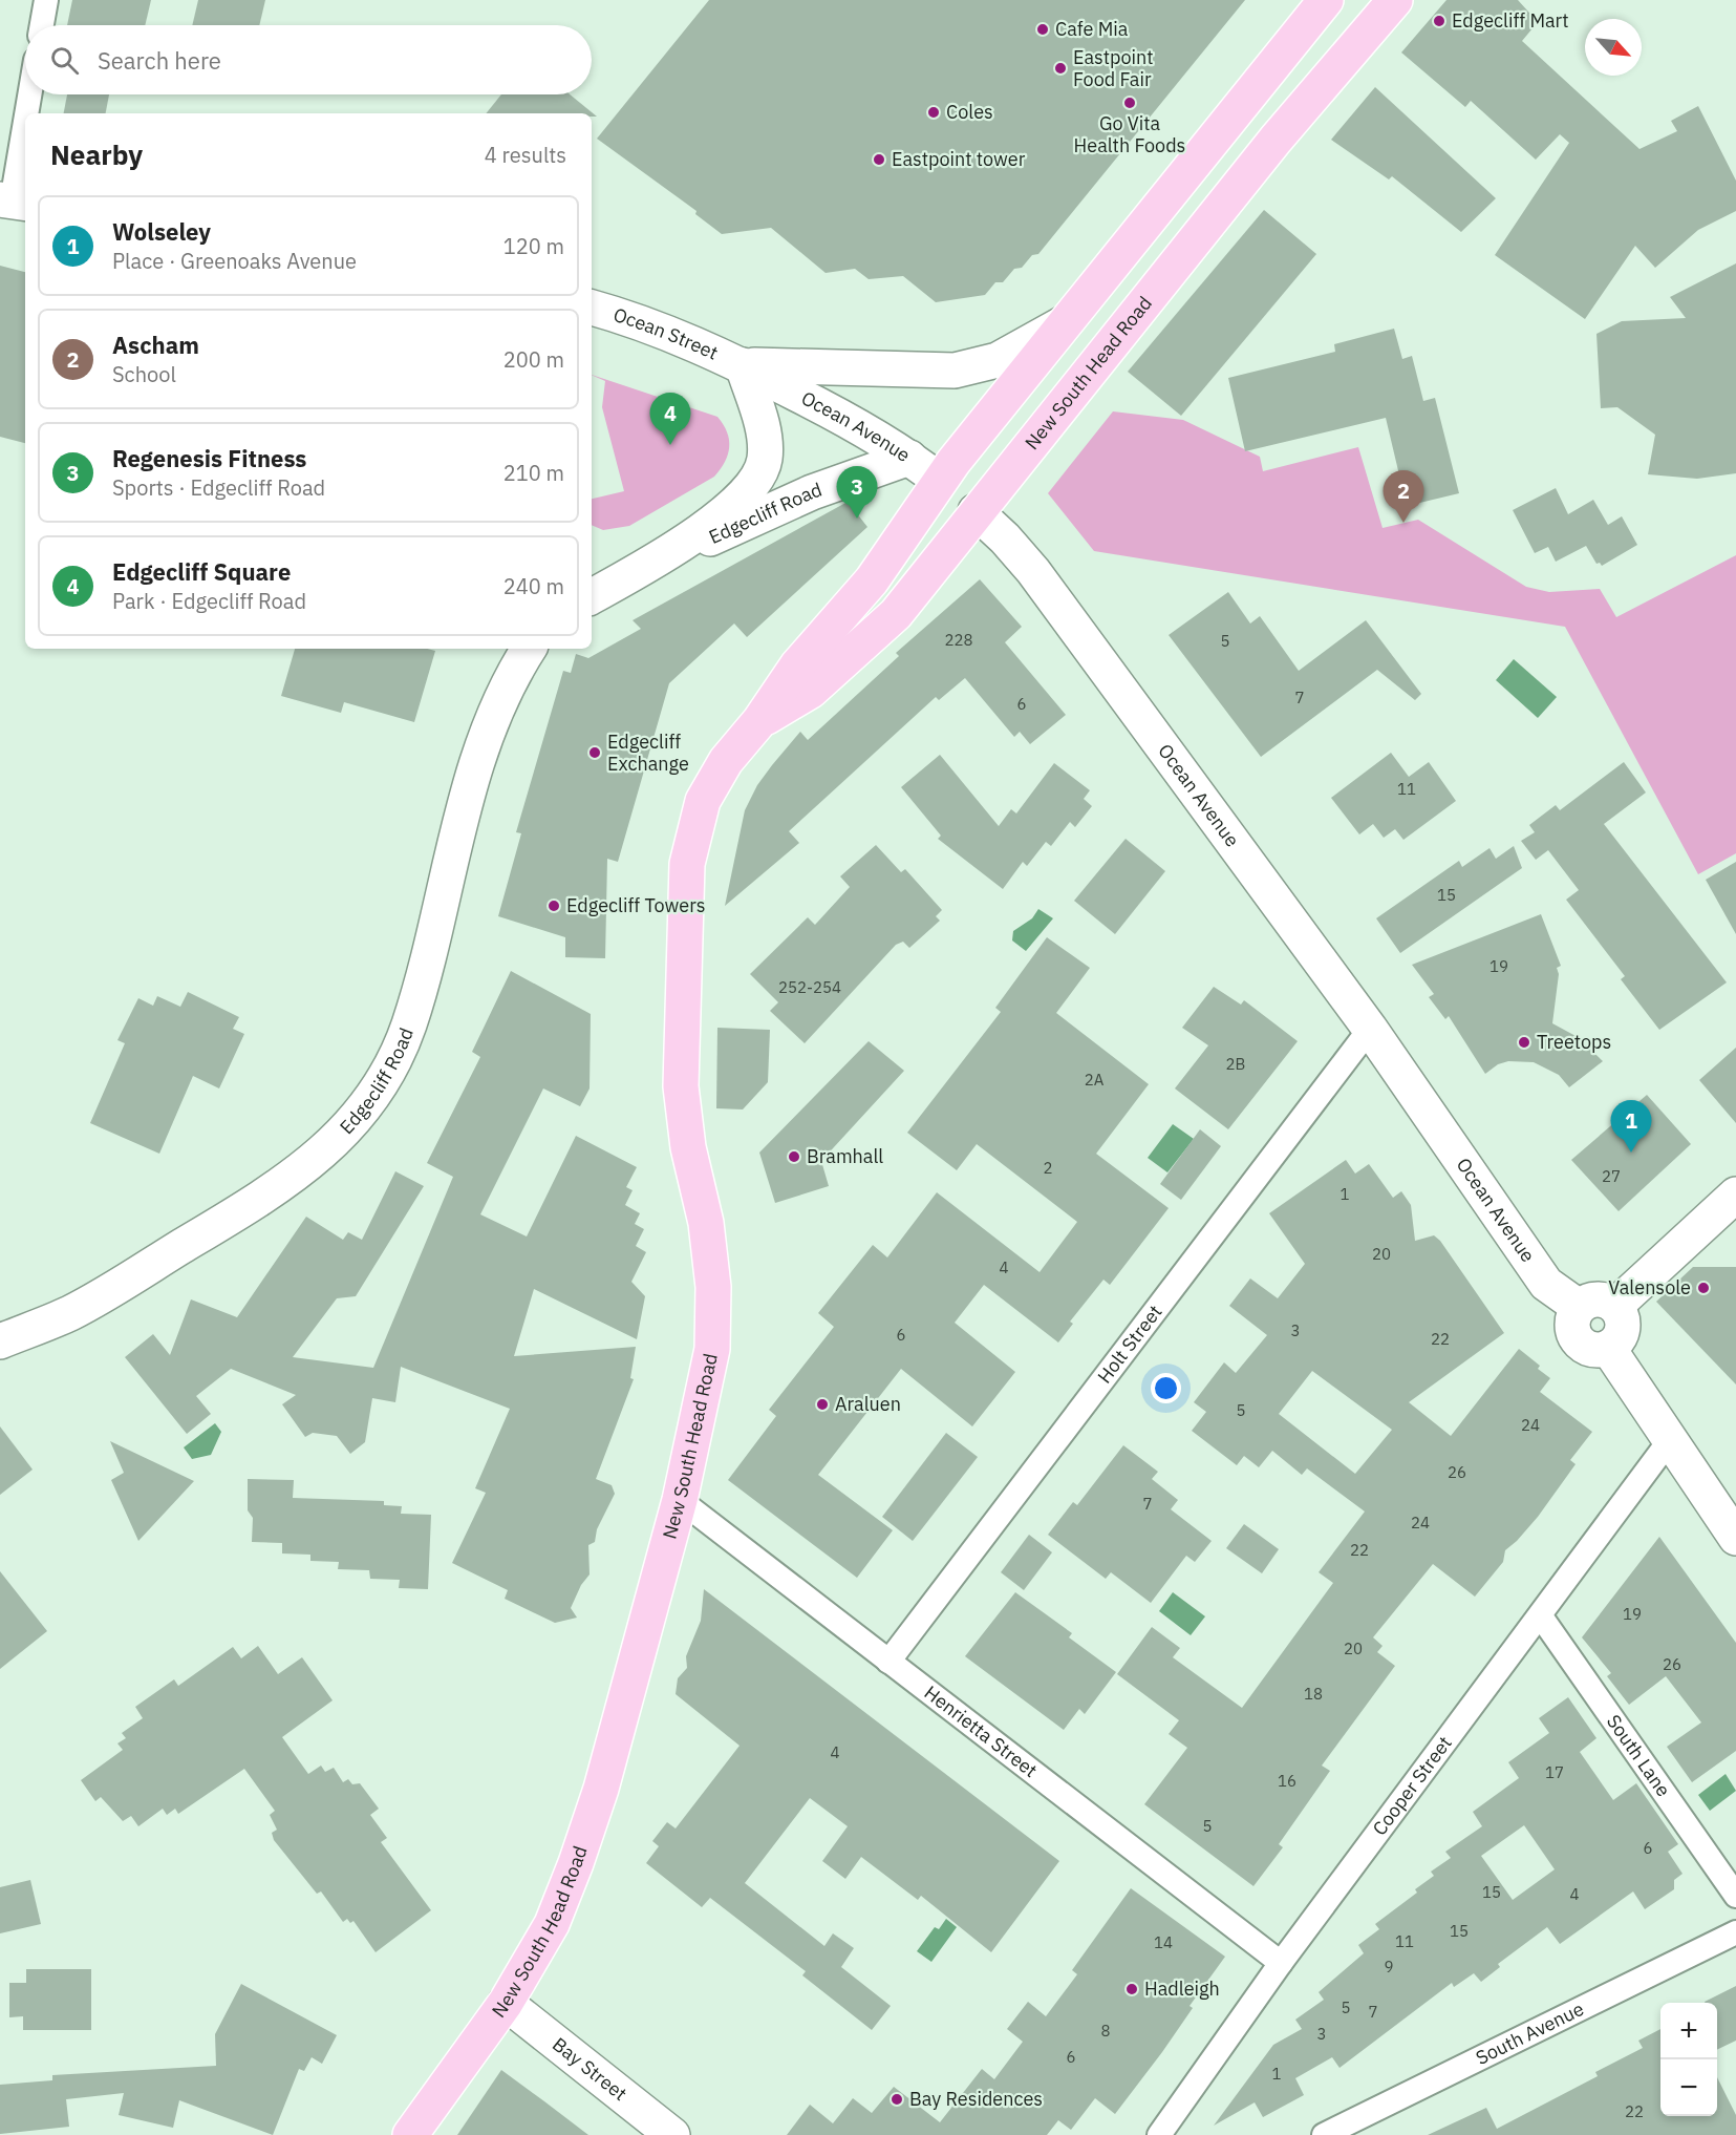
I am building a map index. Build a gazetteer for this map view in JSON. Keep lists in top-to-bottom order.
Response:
{
  "streets": {
    "main road": ["New South Head Road", "Ocean Avenue"],
    "street": [
      "Ocean Street",
      "Edgecliff Road",
      "Holt Street",
      "Henrietta Street",
      "South Lane",
      "Cooper Street",
      "South Avenue",
      "Bay Street"
    ]
  },
  "crossings": [
    ["Ocean Street", "Ocean Avenue"],
    ["Ocean Street", "Edgecliff Road"],
    ["New South Head Road", "Ocean Avenue"],
    ["New South Head Road", "Henrietta Street"],
    ["New South Head Road", "Bay Street"],
    ["Ocean Avenue", "Edgecliff Road"],
    ["Ocean Avenue", "Holt Street"],
    ["Holt Street", "Henrietta Street"],
    ["Henrietta Street", "Cooper Street"],
    ["South Lane", "Cooper Street"]
  ],
  "places": [
    "Edgecliff Mart",
    "Cafe Mia",
    "Eastpoint Food Fair",
    "Go Vita Health Foods",
    "Coles",
    "Eastpoint tower",
    "Edgecliff Exchange",
    "Edgecliff Towers",
    "Treetops",
    "Bramhall",
    "Valensole",
    "Araluen",
    "Hadleigh",
    "Bay Residences"
  ],
  "house_numbers": [
    "228",
    "5",
    "7",
    "6",
    "11",
    "15",
    "19",
    "252-254",
    "2B",
    "2A",
    "2",
    "27",
    "1",
    "20",
    "4",
    "3",
    "6",
    "22",
    "5",
    "24",
    "26",
    "7",
    "24",
    "22",
    "19",
    "20",
    "26",
    "18",
    "4",
    "17",
    "16",
    "5",
    "6",
    "15",
    "4",
    "15",
    "11",
    "14",
    "9",
    "5",
    "7",
    "8",
    "3",
    "6",
    "1",
    "22"
  ],
  "north": "bottom right",
  "page": {
    "search": "Search here",
    "heading": ["Nearby", "4 results"],
    "list": [
      {
        "mark": "1",
        "name": "Wolseley",
        "note": "Place · Greenoaks Avenue",
        "value": "120 m"
      },
      {
        "mark": "2",
        "name": "Ascham",
        "note": "School",
        "value": "200 m"
      },
      {
        "mark": "3",
        "name": "Regenesis Fitness",
        "note": "Sports · Edgecliff Road",
        "value": "210 m"
      },
      {
        "mark": "4",
        "name": "Edgecliff Square",
        "note": "Park · Edgecliff Road",
        "value": "240 m"
      }
    ],
    "pins": [
      "4",
      "3",
      "2",
      "1"
    ],
    "map_buttons": ["+", "−"]
  }
}
